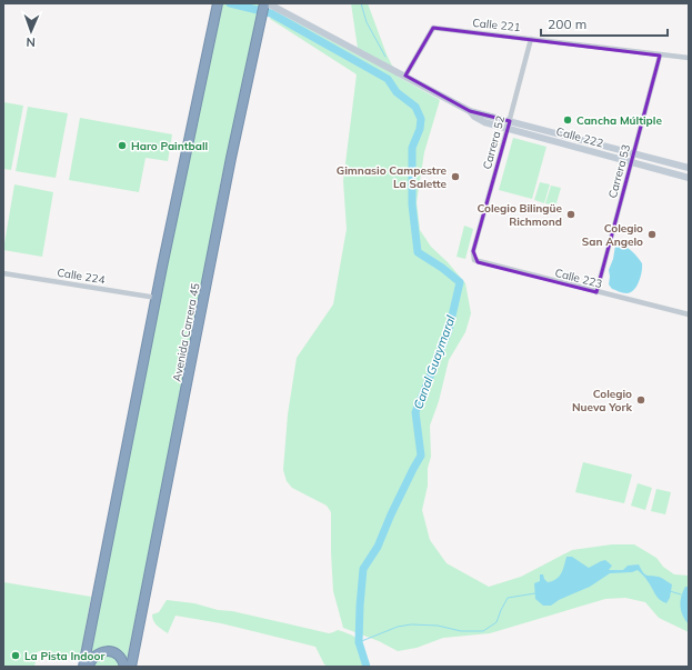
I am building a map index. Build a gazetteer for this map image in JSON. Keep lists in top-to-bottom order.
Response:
{
  "streets": {
    "highway": ["Avenida Carrera 45"],
    "street": [
      "Calle 221",
      "Calle 222",
      "Carrera 52",
      "Carrera 53",
      "Calle 224",
      "Calle 223"
    ]
  },
  "crossings": [
    ["Calle 221", "Calle 222"],
    ["Calle 221", "Carrera 52"],
    ["Calle 221", "Carrera 53"],
    ["Calle 222", "Carrera 52"],
    ["Calle 222", "Carrera 53"],
    ["Carrera 52", "Calle 223"],
    ["Carrera 53", "Calle 223"]
  ],
  "water": ["Canal Guaymaral"],
  "places": [
    "Cancha Múltiple",
    "Haro Paintball",
    "Gimnasio Campestre La Salette",
    "Colegio Bilingüe Richmond",
    "Colegio San Angelo",
    "Colegio Nueva York",
    "La Pista Indoor"
  ],
  "scale_bar": "200 m",
  "north": "bottom"
}
